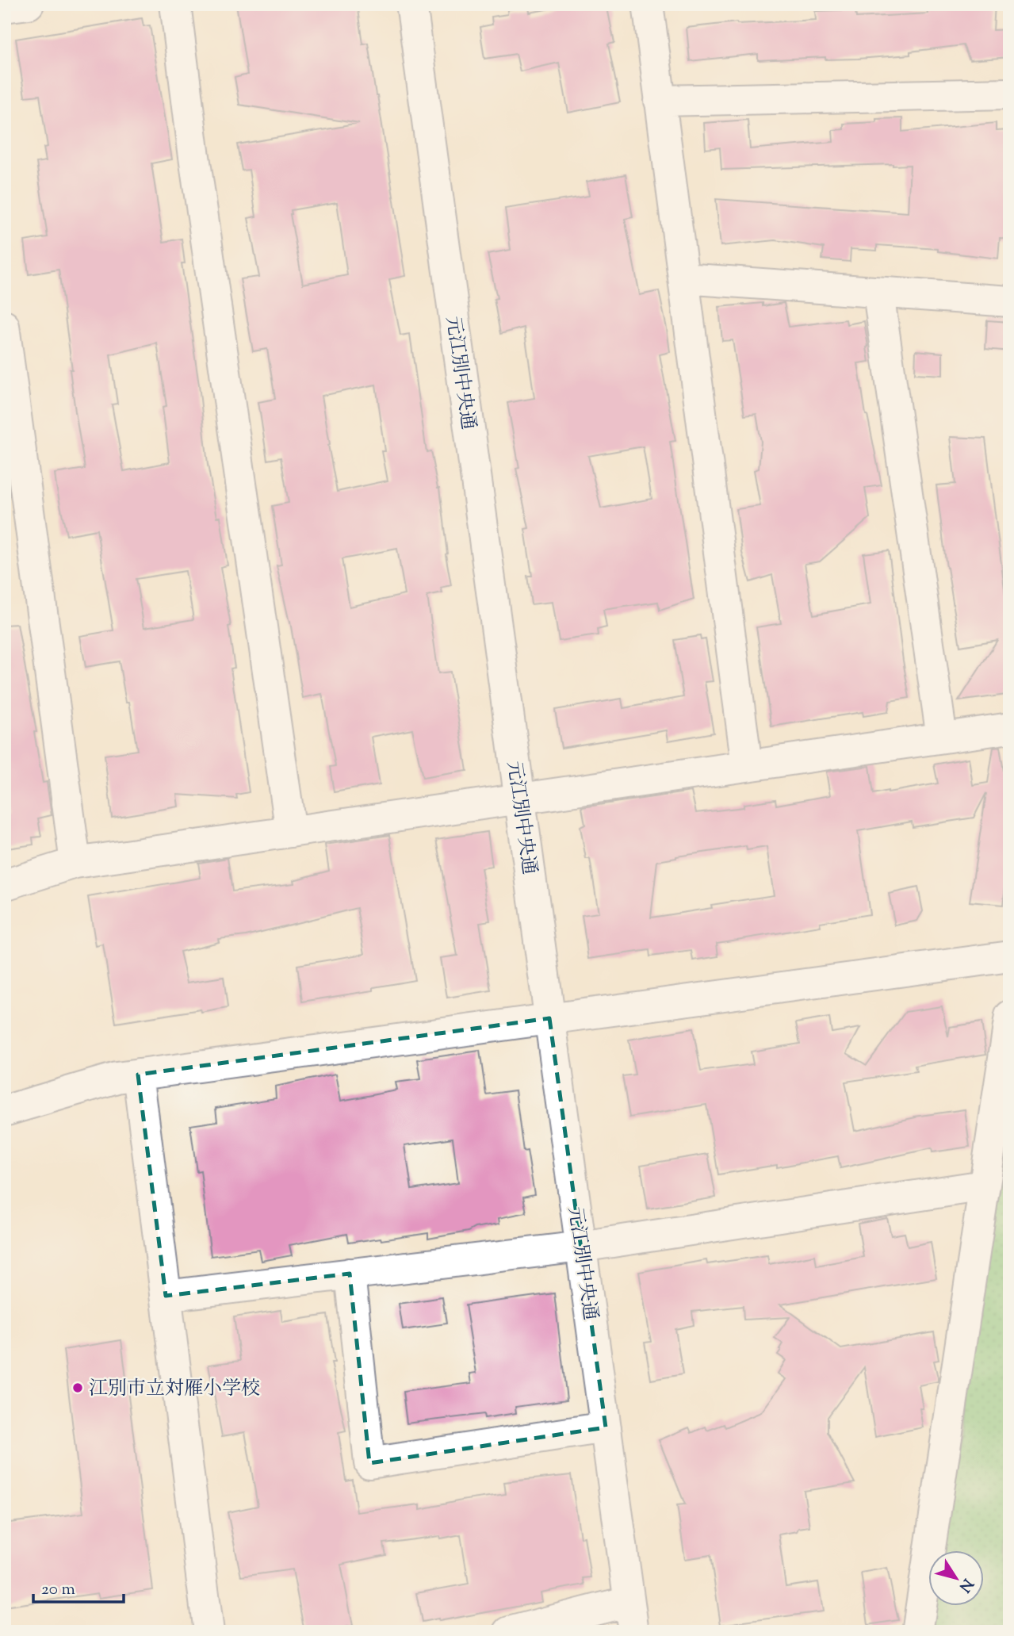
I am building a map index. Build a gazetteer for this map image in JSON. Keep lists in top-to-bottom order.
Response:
{
  "streets": {
    "street": ["元江別中央通"]
  },
  "places": ["江別市立対雁小学校"],
  "scale_bar": "20 m",
  "north": "bottom right"
}
